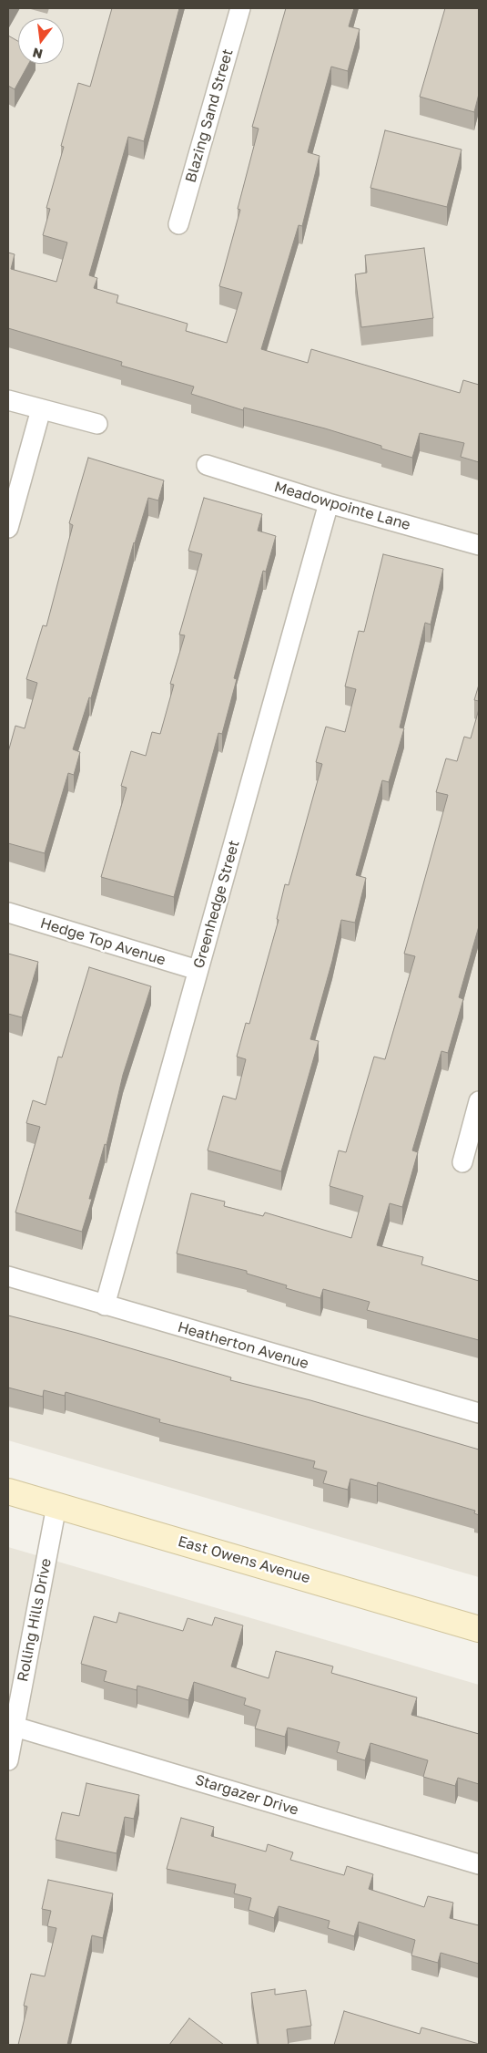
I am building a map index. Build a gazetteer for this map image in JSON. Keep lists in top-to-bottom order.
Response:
{
  "streets": {
    "main road": ["East Owens Avenue"],
    "street": [
      "Blazing Sand Street",
      "Meadowpointe Lane",
      "Greenhedge Street",
      "Hedge Top Avenue",
      "Heatherton Avenue",
      "Rolling Hills Drive",
      "Stargazer Drive"
    ]
  },
  "crossings": [
    ["Meadowpointe Lane", "Greenhedge Street"],
    ["Greenhedge Street", "Hedge Top Avenue"],
    ["Greenhedge Street", "Heatherton Avenue"],
    ["East Owens Avenue", "Rolling Hills Drive"],
    ["Rolling Hills Drive", "Stargazer Drive"]
  ],
  "north": "bottom"
}
